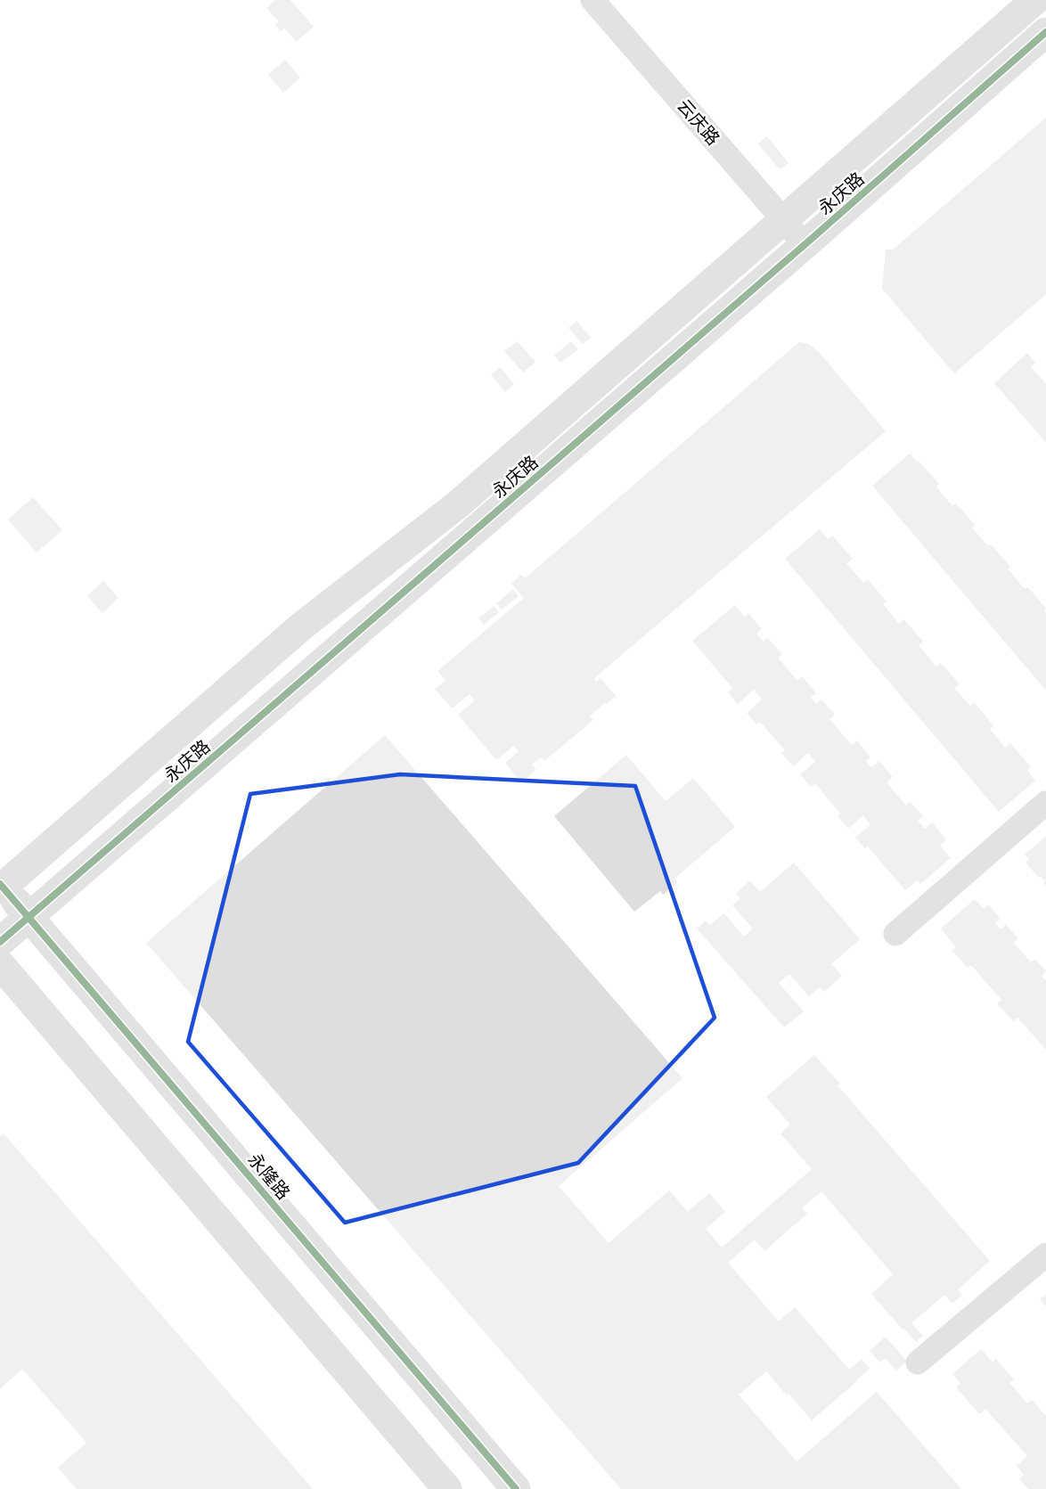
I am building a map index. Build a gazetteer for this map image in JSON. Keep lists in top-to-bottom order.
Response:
{
  "streets": {
    "street": ["云庆路", "永庆路", "永隆路"]
  },
  "crossings": [
    ["云庆路", "永庆路"],
    ["永庆路", "永隆路"]
  ]
}
